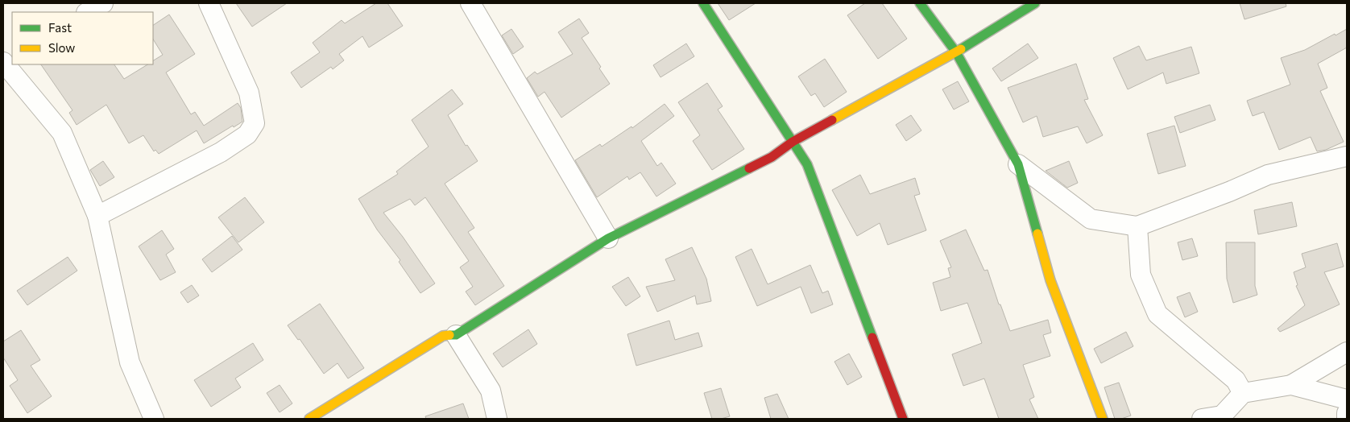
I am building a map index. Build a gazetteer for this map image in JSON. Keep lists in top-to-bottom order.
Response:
{
  "legend": ["Fast", "Slow"]
}
